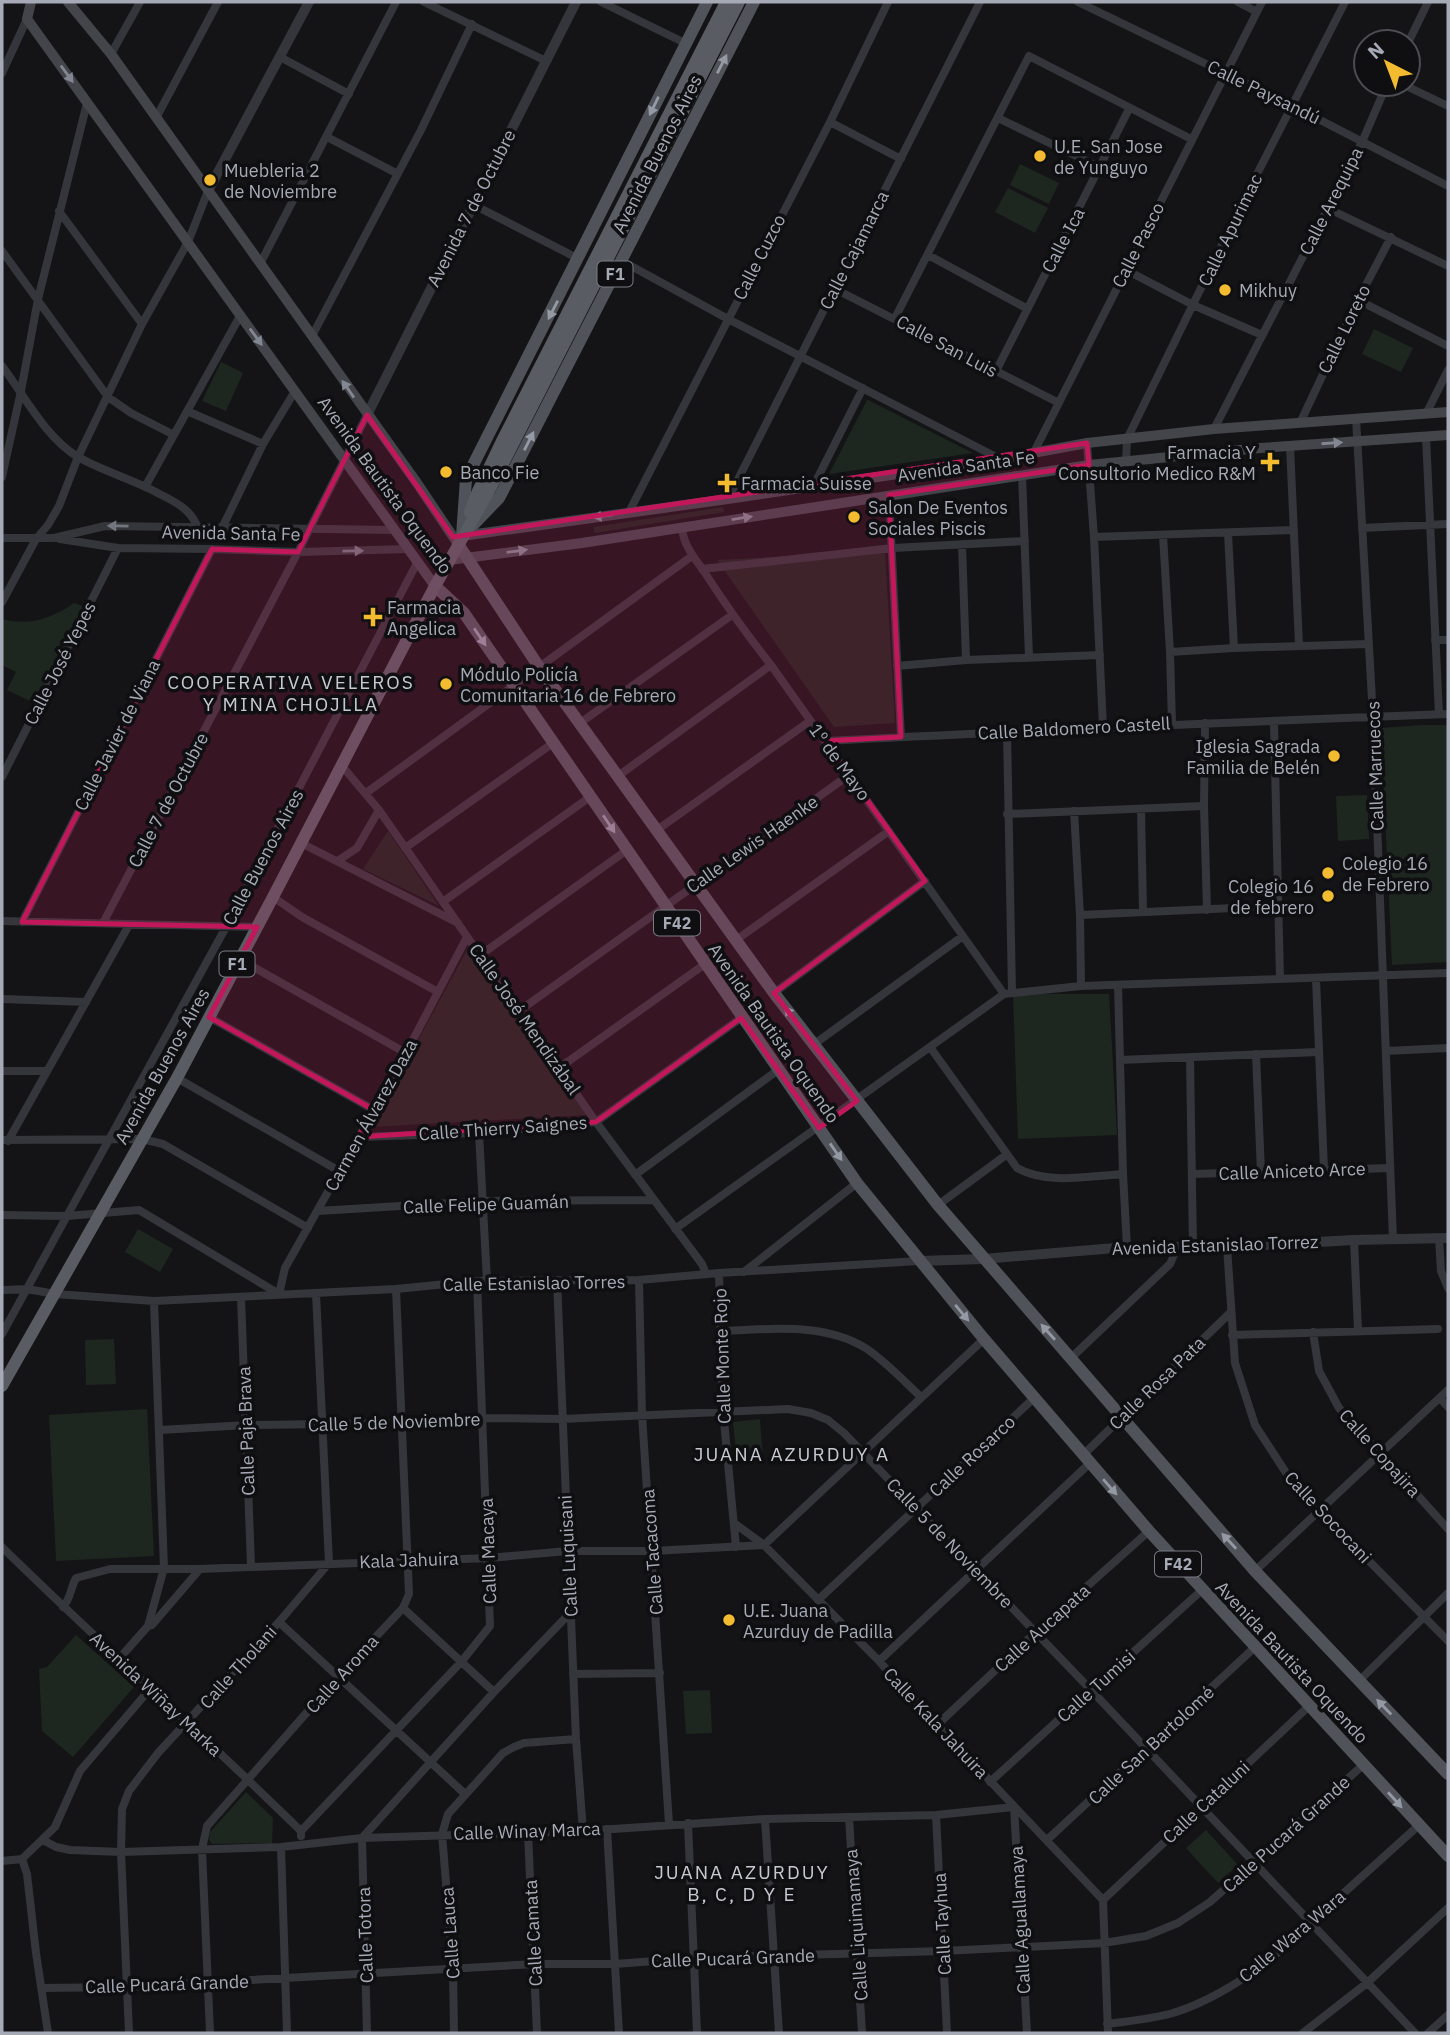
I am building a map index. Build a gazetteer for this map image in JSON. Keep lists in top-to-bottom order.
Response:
{
  "streets": {
    "highway": ["Avenida Buenos Aires", "F1"],
    "main road": ["Avenida Santa Fe", "Avenida Bautista Oquendo", "F42"],
    "street": [
      "Calle Paysandú",
      "Calle Arequipa",
      "Avenida 7 de Octubre",
      "Calle Apurimac",
      "Calle Ica",
      "Calle Pasco",
      "Calle Cajamarca",
      "Calle Cuzco",
      "Calle Loreto",
      "Calle San Luis",
      "Calle José Yepes",
      "Calle Baldomero Castell",
      "Calle Javier de Viana",
      "1º de Mayo",
      "Calle Marruecos",
      "Calle 7 de Octubre",
      "Calle Lewis Haenke",
      "Calle Buenos Aires",
      "Calle José Mendizábal",
      "Carmen Álvarez Daza",
      "Calle Thierry Saignes",
      "Calle Aniceto Arce",
      "Calle Felipe Guamán",
      "Avenida Estanislao Torrez",
      "Calle Estanislao Torres",
      "Calle Monte Rojo",
      "Calle Rosa Pata",
      "Calle 5 de Noviembre",
      "Calle Paja Brava",
      "Calle Copajira",
      "Calle Rosarco",
      "Calle Sococani",
      "Calle Macaya",
      "Calle Tacacoma",
      "Calle Luquisani",
      "Kala Jahuira",
      "Calle Aucapata",
      "Calle Tholani",
      "Calle Aroma",
      "Calle Tumisi",
      "Avenida Wiñay Marka",
      "Calle Kala Jahuira",
      "Calle San Bartolomé",
      "Calle Cataluni",
      "Calle Winay Marca",
      "Calle Pucará Grande",
      "Calle Aguallamaya",
      "Calle Tayhua",
      "Calle Liquimamaya",
      "Calle Lauca",
      "Calle Camata",
      "Calle Totora",
      "Calle Wara Wara"
    ]
  },
  "crossings": [
    ["Calle Paysandú", "Calle Arequipa"],
    ["Calle Paysandú", "Calle Apurimac"],
    ["Calle Paysandú", "Calle Pasco"],
    ["Avenida Buenos Aires", "Avenida Santa Fe"],
    ["Avenida Buenos Aires", "Avenida Bautista Oquendo"],
    ["Avenida Buenos Aires", "Calle José Mendizábal"],
    ["Avenida Buenos Aires", "Calle Estanislao Torres"],
    ["Calle Arequipa", "Avenida Santa Fe"],
    ["Avenida 7 de Octubre", "Avenida Bautista Oquendo"],
    ["Avenida 7 de Octubre", "Calle 7 de Octubre"],
    ["Calle Apurimac", "Avenida Santa Fe"],
    ["Calle Ica", "Calle San Luis"],
    ["Calle Pasco", "Calle San Luis"],
    ["Calle Pasco", "Avenida Santa Fe"],
    ["Calle Cajamarca", "Calle San Luis"],
    ["Calle Cajamarca", "Avenida Santa Fe"],
    ["Calle Cuzco", "Avenida Santa Fe"],
    ["Calle Loreto", "Avenida Santa Fe"],
    ["Avenida Santa Fe", "Avenida Bautista Oquendo"],
    ["Avenida Santa Fe", "Calle José Yepes"],
    ["Avenida Santa Fe", "Calle Javier de Viana"],
    ["Avenida Santa Fe", "1º de Mayo"],
    ["Avenida Santa Fe", "Calle Marruecos"],
    ["Avenida Santa Fe", "Calle 7 de Octubre"],
    ["Avenida Bautista Oquendo", "Calle 7 de Octubre"],
    ["Avenida Bautista Oquendo", "Calle Lewis Haenke"],
    ["Avenida Bautista Oquendo", "Calle Buenos Aires"],
    ["Avenida Bautista Oquendo", "Calle Thierry Saignes"],
    ["Avenida Bautista Oquendo", "Avenida Estanislao Torrez"],
    ["Avenida Bautista Oquendo", "Calle Estanislao Torres"],
    ["Avenida Bautista Oquendo", "Calle Rosa Pata"],
    ["Avenida Bautista Oquendo", "Calle Rosarco"],
    ["Avenida Bautista Oquendo", "Calle Aucapata"],
    ["Avenida Bautista Oquendo", "Calle Tumisi"],
    ["Avenida Bautista Oquendo", "Calle San Bartolomé"],
    ["Avenida Bautista Oquendo", "Calle Cataluni"],
    ["Avenida Bautista Oquendo", "Calle Pucará Grande"],
    ["Avenida Bautista Oquendo", "Calle Wara Wara"],
    ["Calle Baldomero Castell", "1º de Mayo"],
    ["Calle Baldomero Castell", "Calle Marruecos"],
    ["1º de Mayo", "Calle Lewis Haenke"],
    ["Calle Marruecos", "Calle Aniceto Arce"],
    ["Calle Marruecos", "Avenida Estanislao Torrez"],
    ["Calle Lewis Haenke", "Calle José Mendizábal"],
    ["Calle Buenos Aires", "Calle Estanislao Torres"],
    ["Calle José Mendizábal", "Carmen Álvarez Daza"],
    ["Calle José Mendizábal", "Calle Thierry Saignes"],
    ["Calle José Mendizábal", "Calle Felipe Guamán"],
    ["Calle José Mendizábal", "Calle Estanislao Torres"],
    ["Carmen Álvarez Daza", "Calle Thierry Saignes"],
    ["Carmen Álvarez Daza", "Calle Felipe Guamán"],
    ["Carmen Álvarez Daza", "Calle Estanislao Torres"],
    ["Avenida Estanislao Torrez", "Calle Estanislao Torres"],
    ["Avenida Estanislao Torrez", "Calle Sococani"],
    ["Calle Estanislao Torres", "Calle Monte Rojo"],
    ["Calle Estanislao Torres", "Calle Paja Brava"],
    ["Calle Estanislao Torres", "Calle Macaya"],
    ["Calle Estanislao Torres", "Calle Tacacoma"],
    ["Calle Estanislao Torres", "Calle Luquisani"],
    ["Calle Monte Rojo", "Calle 5 de Noviembre"],
    ["Calle Monte Rojo", "Kala Jahuira"],
    ["Calle Monte Rojo", "Calle Kala Jahuira"],
    ["Calle Rosa Pata", "Calle 5 de Noviembre"],
    ["Calle Rosa Pata", "Calle Sococani"],
    ["Calle Rosa Pata", "Calle Kala Jahuira"],
    ["Calle 5 de Noviembre", "Calle Paja Brava"],
    ["Calle 5 de Noviembre", "Calle Rosarco"],
    ["Calle 5 de Noviembre", "Calle Macaya"],
    ["Calle 5 de Noviembre", "Calle Tacacoma"],
    ["Calle 5 de Noviembre", "Calle Luquisani"],
    ["Calle 5 de Noviembre", "Calle Aucapata"],
    ["Calle 5 de Noviembre", "Calle Tumisi"],
    ["Calle 5 de Noviembre", "Calle San Bartolomé"],
    ["Calle 5 de Noviembre", "Calle Cataluni"],
    ["Calle 5 de Noviembre", "Calle Pucará Grande"],
    ["Calle 5 de Noviembre", "Calle Wara Wara"],
    ["Calle Paja Brava", "Kala Jahuira"],
    ["Calle Rosarco", "Calle Kala Jahuira"],
    ["Calle Macaya", "Kala Jahuira"],
    ["Calle Macaya", "Avenida Wiñay Marka"],
    ["Calle Tacacoma", "Kala Jahuira"],
    ["Calle Tacacoma", "Calle Winay Marca"],
    ["Calle Luquisani", "Kala Jahuira"],
    ["Calle Luquisani", "Calle Winay Marca"],
    ["Kala Jahuira", "Calle Tholani"],
    ["Kala Jahuira", "Avenida Wiñay Marka"],
    ["Kala Jahuira", "Calle Kala Jahuira"],
    ["Calle Aucapata", "Calle Kala Jahuira"],
    ["Calle Tholani", "Avenida Wiñay Marka"],
    ["Calle Tholani", "Calle Winay Marca"],
    ["Calle Tholani", "Calle Pucará Grande"],
    ["Calle Aroma", "Avenida Wiñay Marka"],
    ["Calle Aroma", "Calle Winay Marca"],
    ["Calle Aroma", "Calle Pucará Grande"],
    ["Calle Tumisi", "Calle Kala Jahuira"],
    ["Calle Kala Jahuira", "Calle San Bartolomé"],
    ["Calle Kala Jahuira", "Calle Cataluni"],
    ["Calle Kala Jahuira", "Calle Winay Marca"],
    ["Calle Kala Jahuira", "Calle Aguallamaya"],
    ["Calle Winay Marca", "Calle Aguallamaya"],
    ["Calle Winay Marca", "Calle Tayhua"],
    ["Calle Winay Marca", "Calle Liquimamaya"],
    ["Calle Winay Marca", "Calle Lauca"],
    ["Calle Winay Marca", "Calle Camata"],
    ["Calle Winay Marca", "Calle Totora"],
    ["Calle Pucará Grande", "Calle Aguallamaya"],
    ["Calle Pucará Grande", "Calle Tayhua"],
    ["Calle Pucará Grande", "Calle Liquimamaya"],
    ["Calle Pucará Grande", "Calle Lauca"],
    ["Calle Pucará Grande", "Calle Camata"],
    ["Calle Pucará Grande", "Calle Totora"]
  ],
  "districts": ["COOPERATIVA VELEROS Y MINA CHOJLLA", "JUANA AZURDUY A", "JUANA AZURDUY B, C, D Y E"],
  "places": {
    "other": [
      "U.E. San Jose de Yunguyo",
      "Muebleria 2 de Noviembre",
      "Mikhuy",
      "Banco Fie",
      "Salon De Eventos Sociales Piscis",
      "Módulo Policía Comunitaria 16 de Febrero",
      "Iglesia Sagrada Familia de Belén",
      "Colegio 16 de Febrero",
      "Colegio 16 de febrero",
      "U.E. Juana Azurduy de Padilla"
    ],
    "health": ["Farmacia Y Consultorio Medico R&M", "Farmacia Suisse", "Farmacia Angelica"]
  },
  "north": "top left"
}
